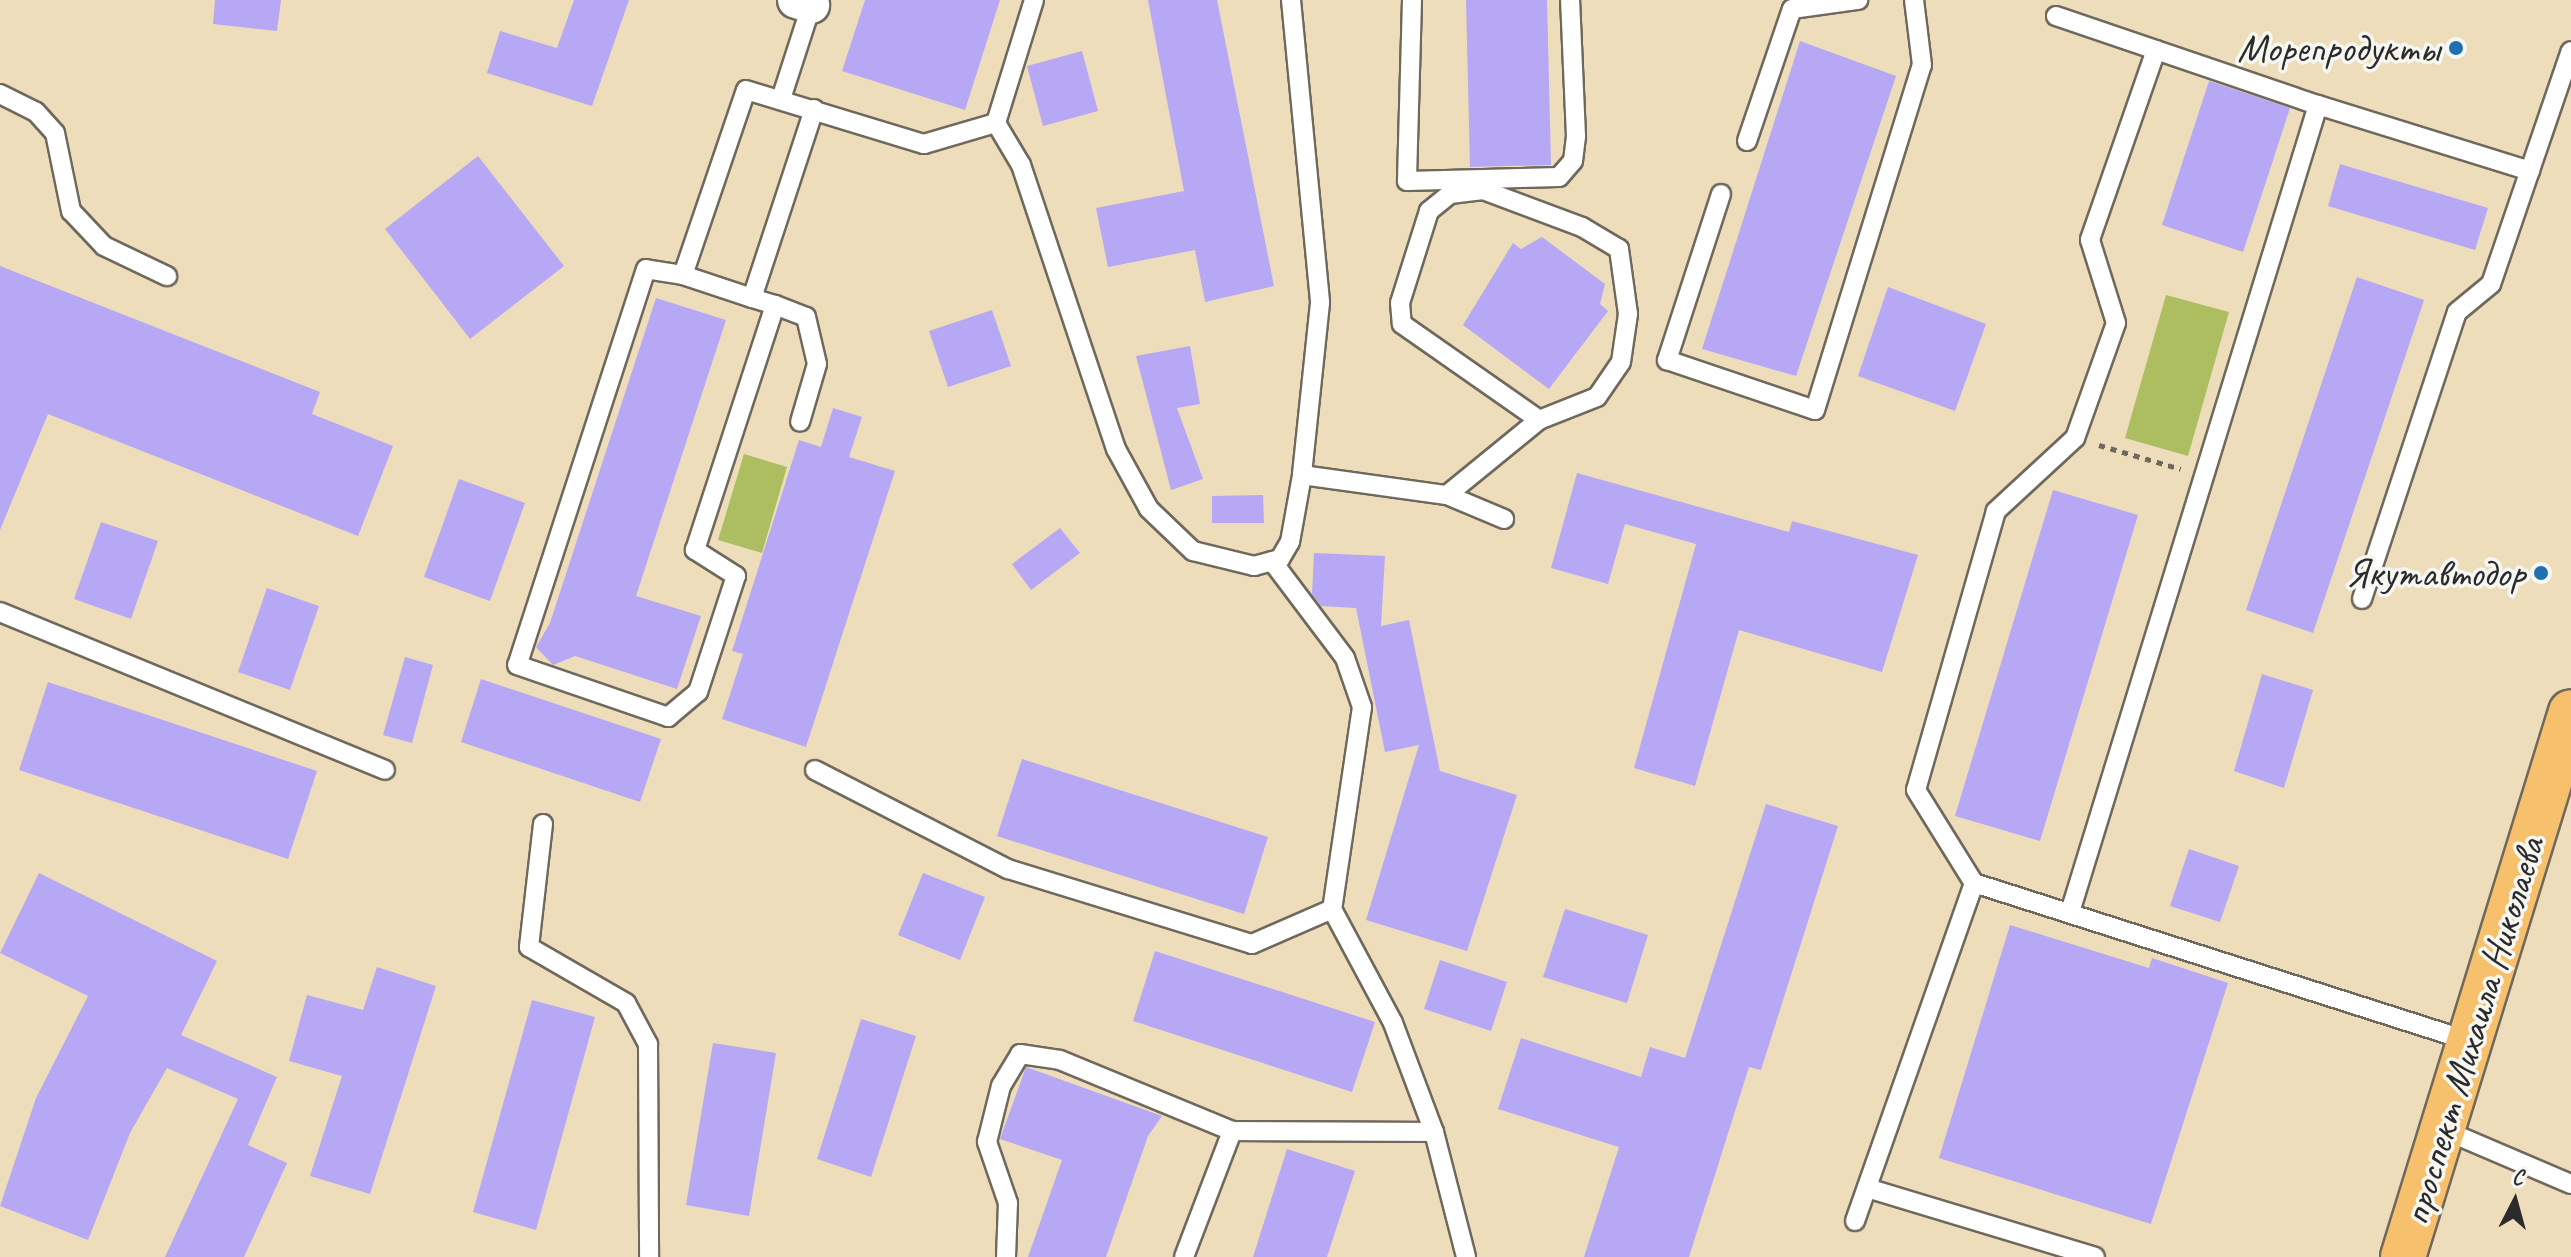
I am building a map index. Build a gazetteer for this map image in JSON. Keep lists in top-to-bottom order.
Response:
{
  "streets": {
    "main road": ["проспект Михаила Николаева"]
  },
  "places": ["Морепродукты", "Якутавтодор"],
  "north": "top"
}
